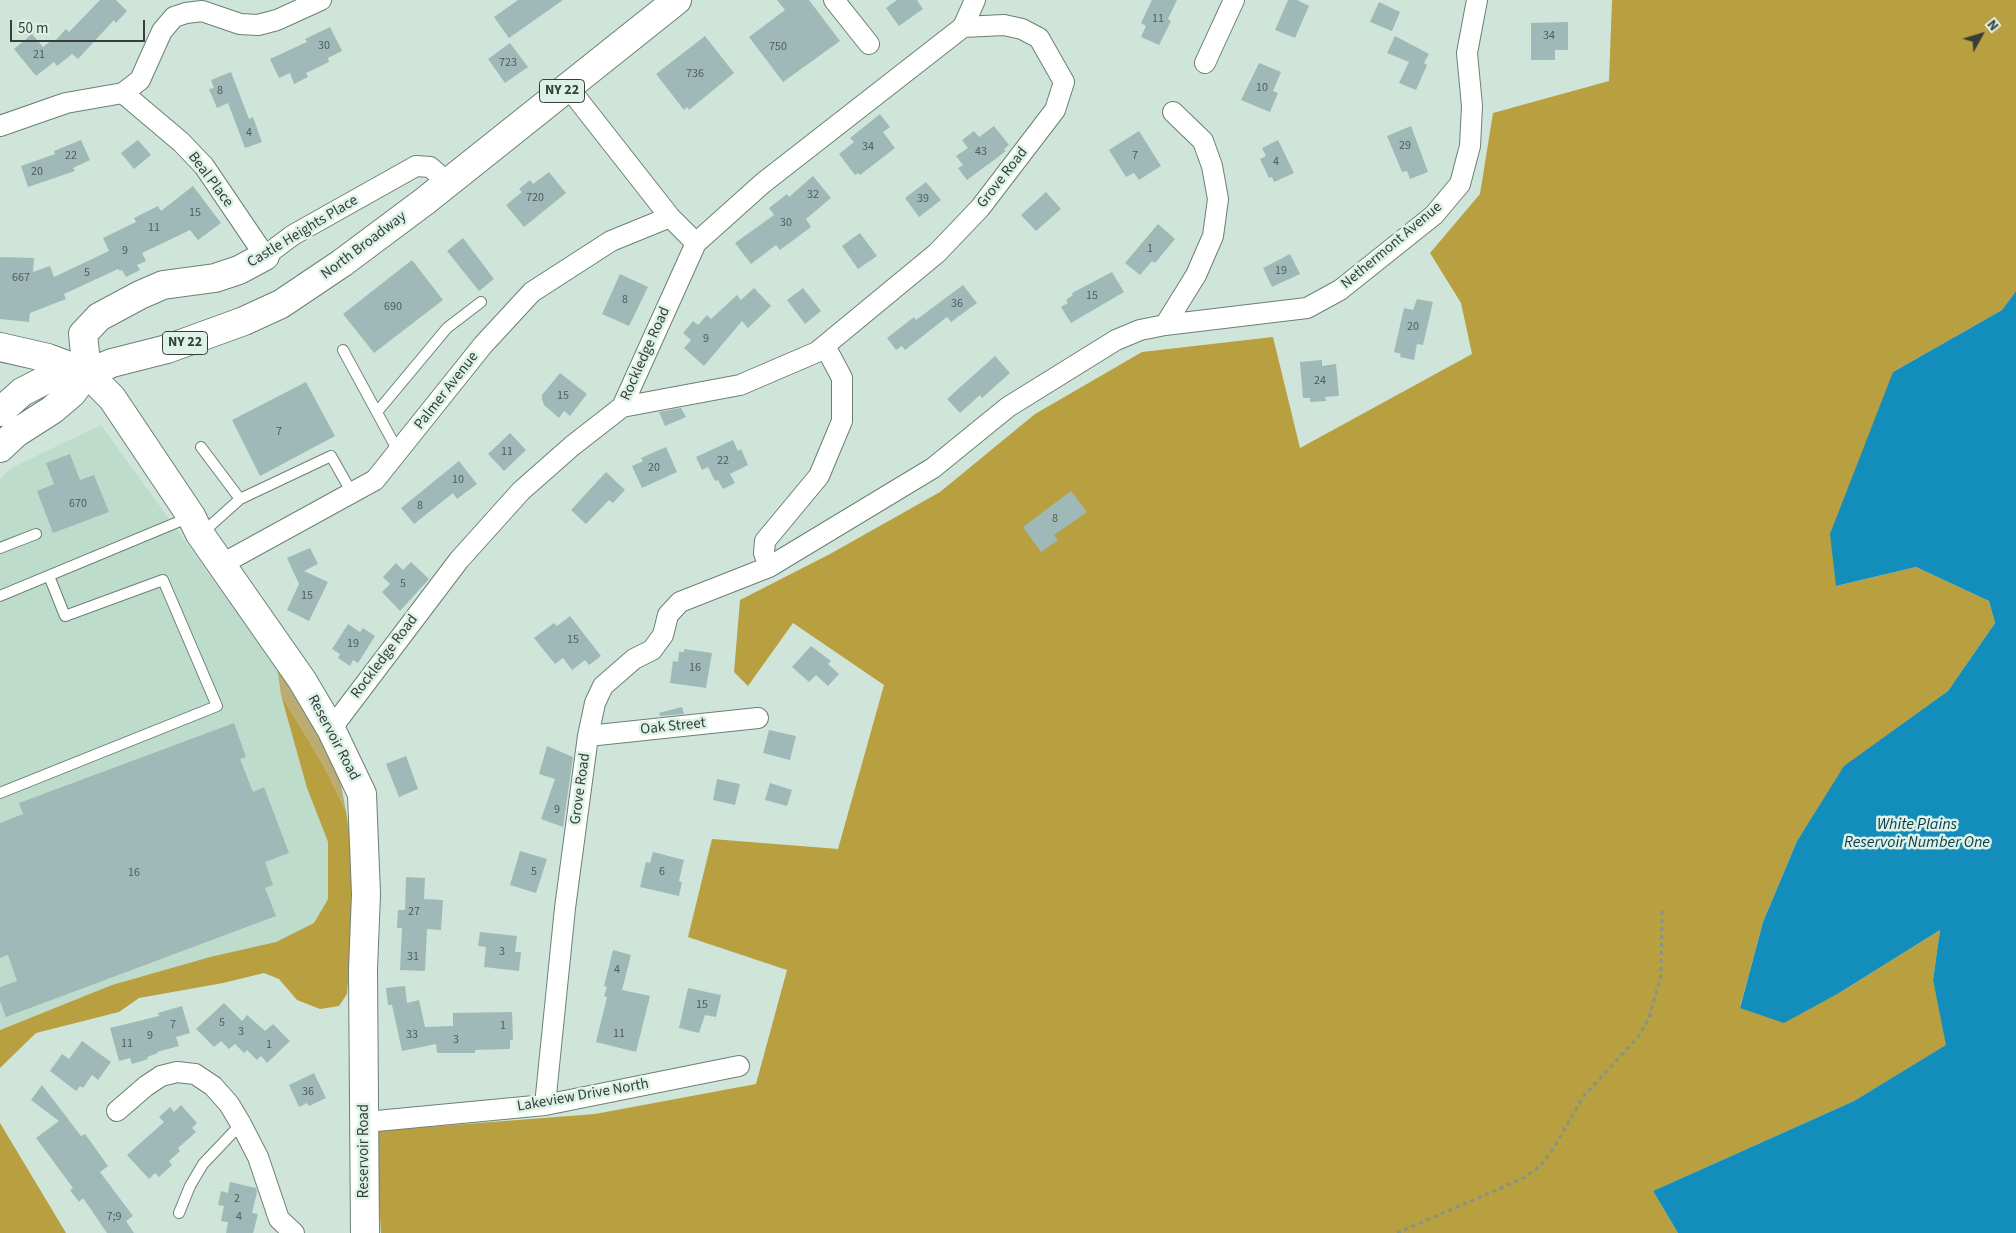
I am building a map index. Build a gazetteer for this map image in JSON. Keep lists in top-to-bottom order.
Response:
{
  "streets": {
    "street": [
      "NY 22",
      "Grove Road",
      "Beal Place",
      "Castle Heights Place",
      "North Broadway",
      "Nethermont Avenue",
      "Rockledge Road",
      "Palmer Avenue",
      "Oak Street",
      "Reservoir Road",
      "Lakeview Drive North"
    ]
  },
  "crossings": [
    ["Grove Road", "Nethermont Avenue"],
    ["Grove Road", "Rockledge Road"],
    ["Grove Road", "Oak Street"],
    ["Grove Road", "Lakeview Drive North"],
    ["Beal Place", "Castle Heights Place"],
    ["Castle Heights Place", "North Broadway"],
    ["Castle Heights Place", "Reservoir Road"],
    ["North Broadway", "Reservoir Road"],
    ["Rockledge Road", "Reservoir Road"],
    ["Palmer Avenue", "Reservoir Road"],
    ["Reservoir Road", "Lakeview Drive North"]
  ],
  "water": ["White Plains Reservoir Number One"],
  "house_numbers": [
    "11",
    "34",
    "30",
    "750",
    "21",
    "723",
    "736",
    "10",
    "8",
    "4",
    "29",
    "34",
    "43",
    "22",
    "7",
    "4",
    "20",
    "32",
    "720",
    "39",
    "15",
    "30",
    "11",
    "1",
    "9",
    "19",
    "5",
    "667",
    "15",
    "8",
    "36",
    "690",
    "20",
    "9",
    "24",
    "15",
    "7",
    "11",
    "22",
    "20",
    "10",
    "670",
    "8",
    "8",
    "5",
    "15",
    "15",
    "19",
    "16",
    "9",
    "5",
    "6",
    "16",
    "27",
    "3",
    "31",
    "4",
    "15",
    "5",
    "7",
    "1",
    "3",
    "11",
    "33",
    "9",
    "3",
    "11",
    "1",
    "36",
    "2",
    "7;9",
    "4"
  ],
  "scale_bar": "50 m",
  "north": "top right"
}
